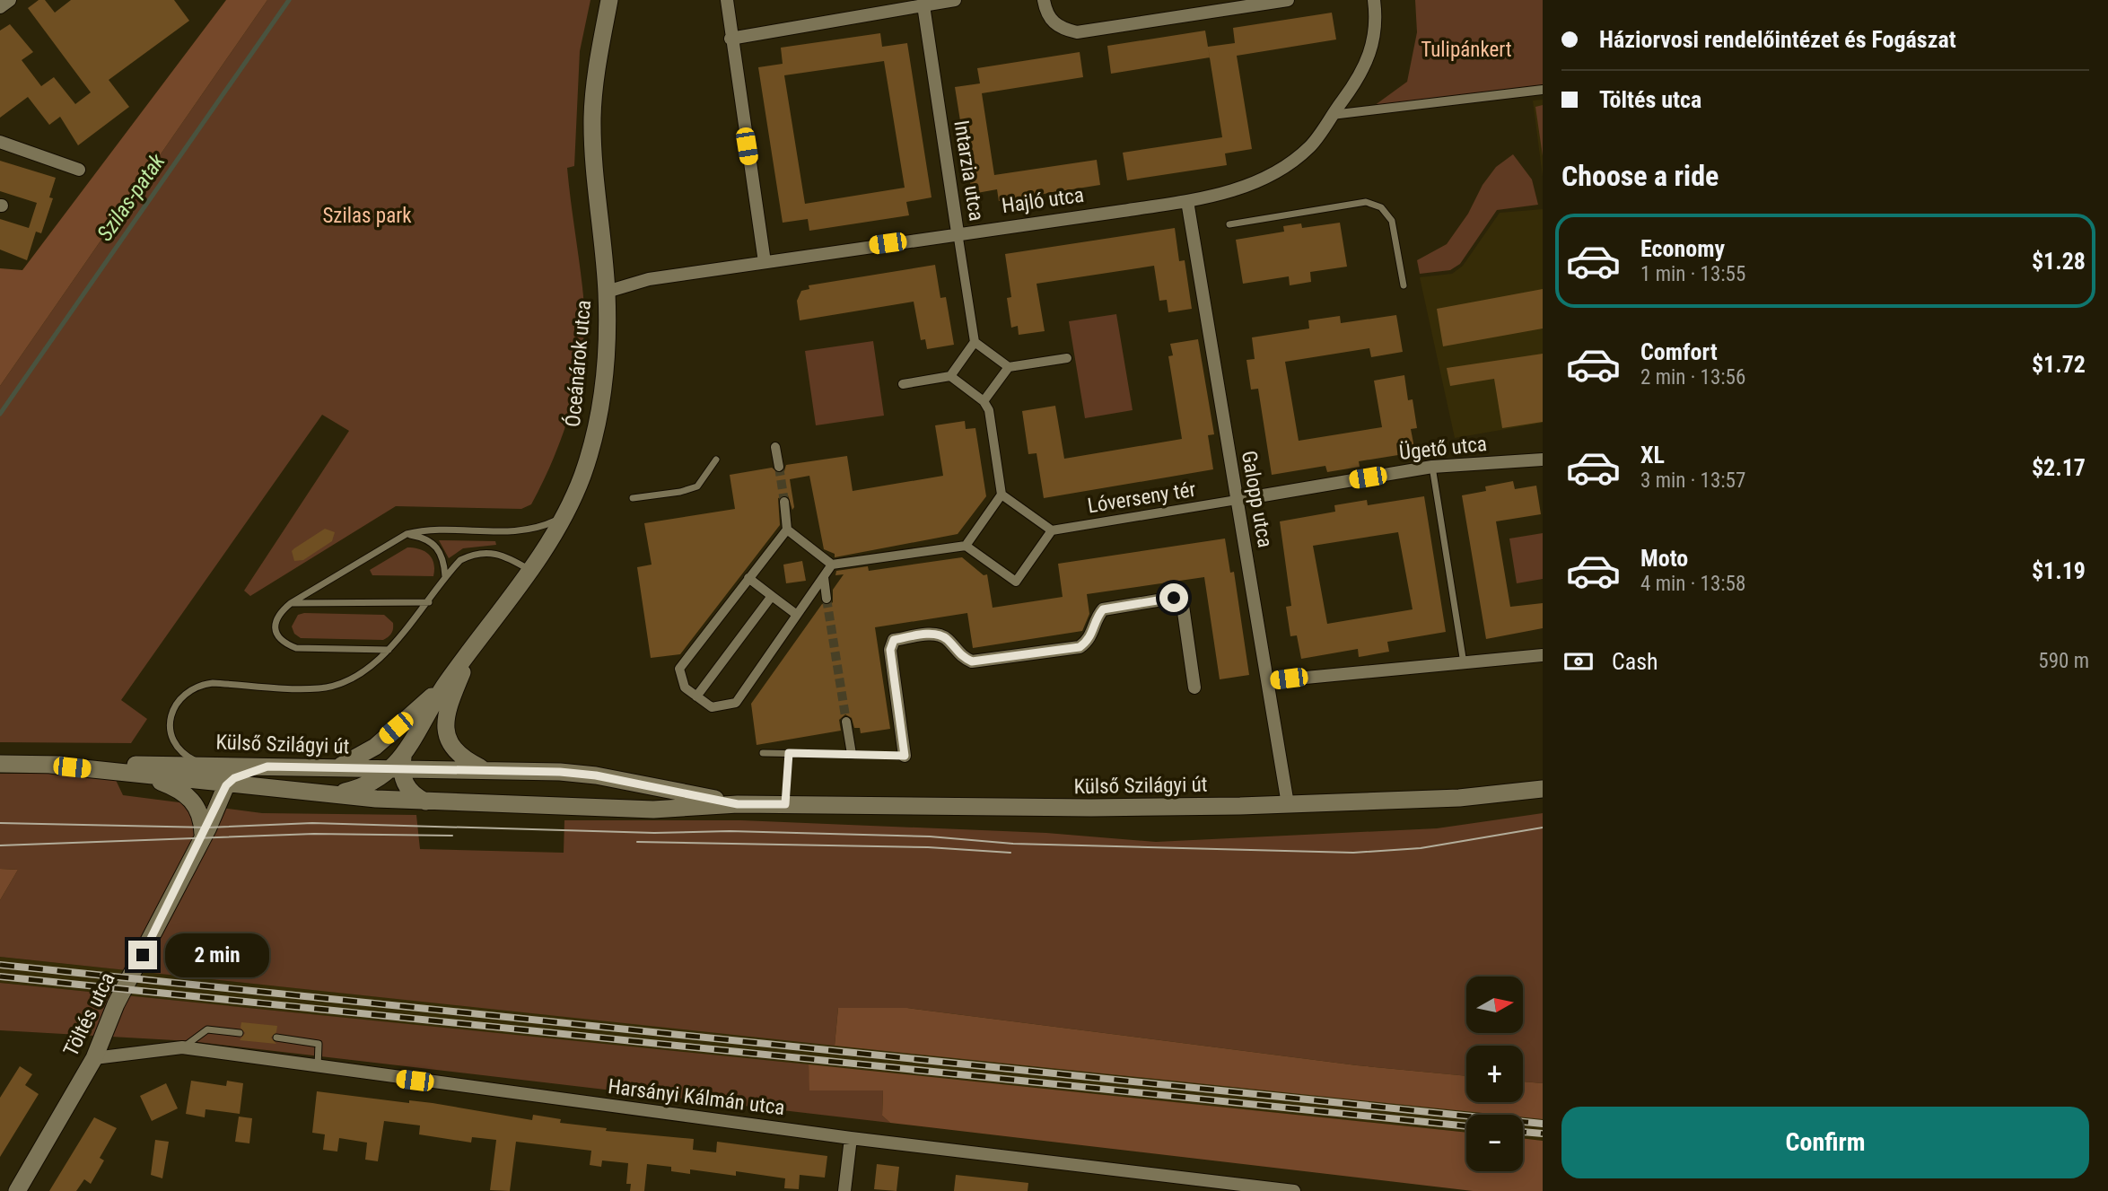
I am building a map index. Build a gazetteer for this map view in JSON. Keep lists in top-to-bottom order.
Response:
{
  "streets": {
    "street": [
      "Intarzia utca",
      "Hajló utca",
      "Óceánárok utca",
      "Ügető utca",
      "Lóverseny tér",
      "Galopp utca",
      "Külső Szilágyi út",
      "Töltés utca",
      "Harsányi Kálmán utca"
    ]
  },
  "crossings": [
    ["Intarzia utca", "Hajló utca"],
    ["Hajló utca", "Óceánárok utca"],
    ["Hajló utca", "Galopp utca"],
    ["Óceánárok utca", "Külső Szilágyi út"],
    ["Ügető utca", "Lóverseny tér"],
    ["Ügető utca", "Galopp utca"],
    ["Lóverseny tér", "Galopp utca"],
    ["Galopp utca", "Külső Szilágyi út"],
    ["Külső Szilágyi út", "Töltés utca"],
    ["Töltés utca", "Harsányi Kálmán utca"]
  ],
  "water": ["Szilas-patak"],
  "parks": ["Tulipánkert", "Szilas park"],
  "north": "right",
  "page": {
    "banner": ["Háziorvosi rendelőintézet és Fogászat", "Töltés utca"],
    "heading": "Choose a ride",
    "list": [
      {
        "name": "Economy",
        "note": "1 min · 13:55",
        "value": "$1.28"
      },
      {
        "name": "Comfort",
        "note": "2 min · 13:56",
        "value": "$1.72"
      },
      {
        "name": "XL",
        "note": "3 min · 13:57",
        "value": "$2.17"
      },
      {
        "name": "Moto",
        "note": "4 min · 13:58",
        "value": "$1.19"
      }
    ],
    "pay": ["Cash", "590 m"],
    "bubble": "2 min",
    "map_buttons": ["+", "−"],
    "buttons": "Confirm"
  }
}
